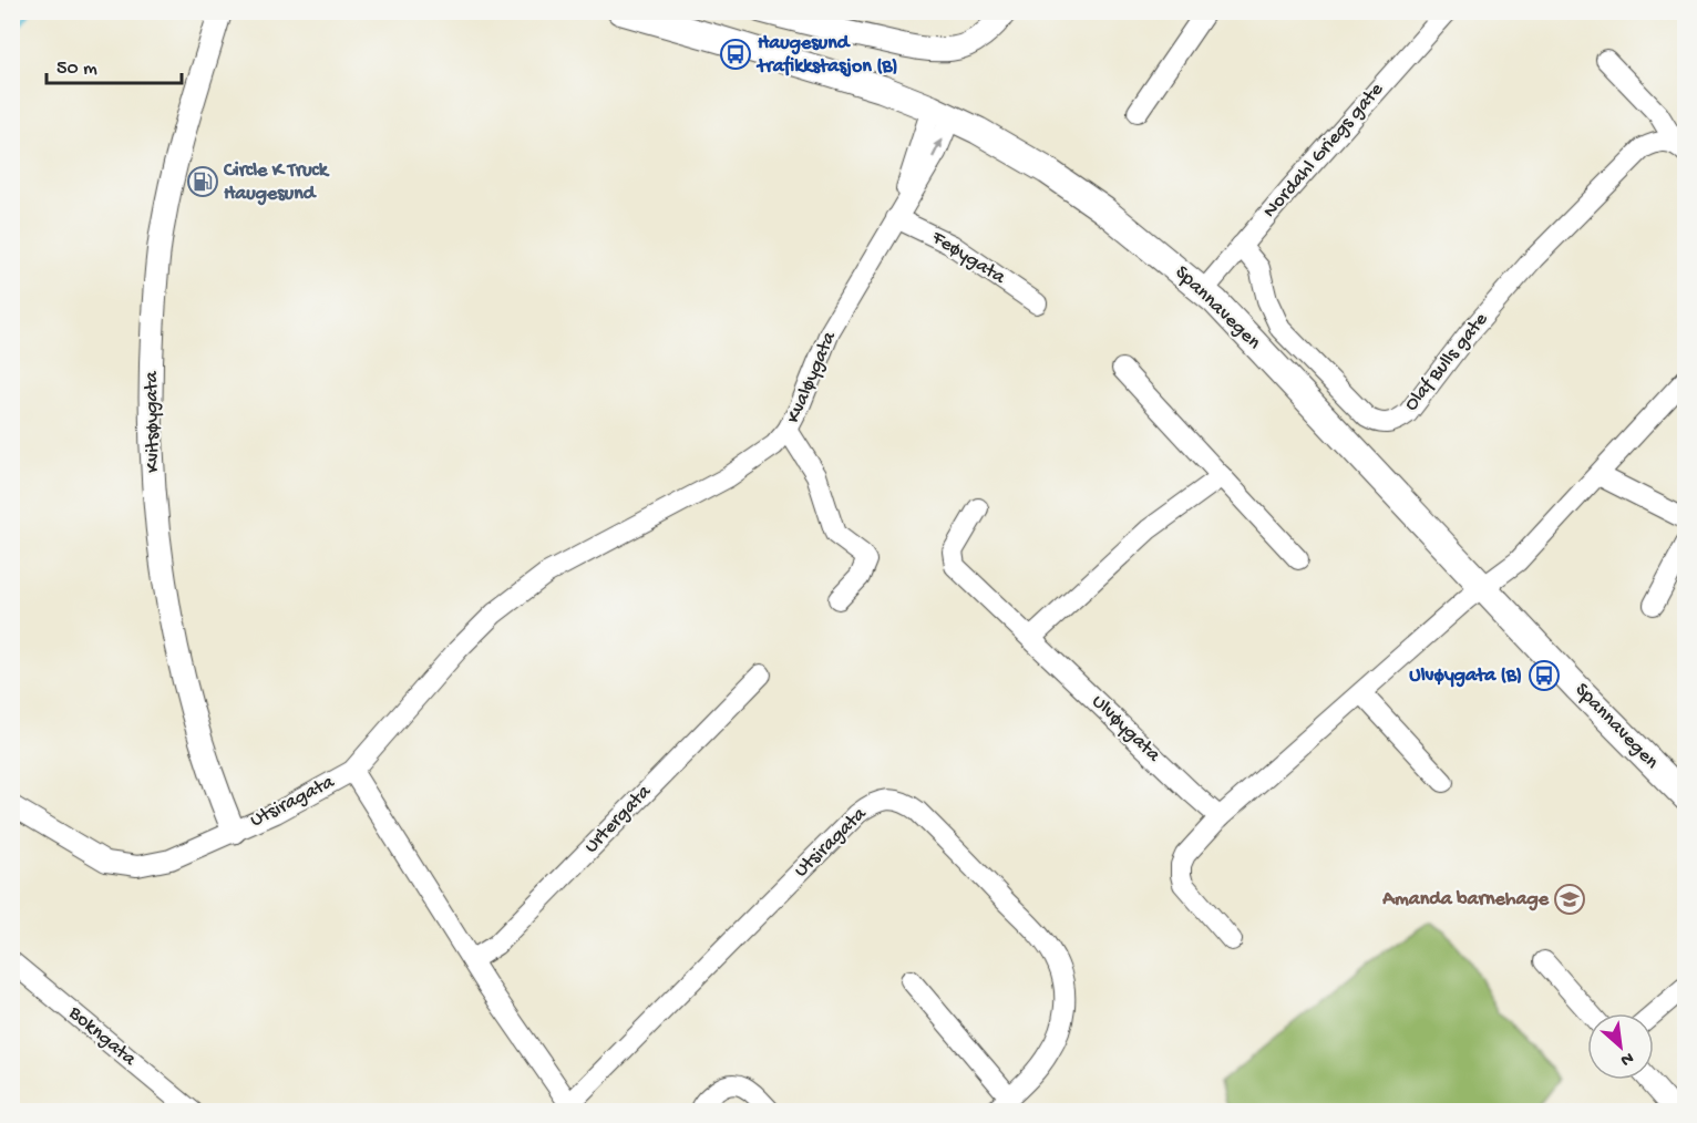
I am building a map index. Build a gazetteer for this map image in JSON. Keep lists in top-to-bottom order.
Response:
{
  "streets": {
    "main road": ["Spannavegen"],
    "street": [
      "Nordahl Griegs gate",
      "Feøygata",
      "Olaf Bulls gate",
      "Kvaløygata",
      "Kvitsøygata",
      "Ulvøygata",
      "Utsiragata",
      "Urtergata",
      "Bokngata"
    ]
  },
  "crossings": [
    ["Nordahl Griegs gate", "Spannavegen"],
    ["Nordahl Griegs gate", "Olaf Bulls gate"],
    ["Feøygata", "Kvaløygata"],
    ["Spannavegen", "Kvaløygata"],
    ["Kvaløygata", "Utsiragata"],
    ["Kvitsøygata", "Utsiragata"],
    ["Utsiragata", "Urtergata"]
  ],
  "places": {
    "bus stop": ["Haugesund trafikkstasjon (B)", "Ulvøygata (B)"],
    "fuel station": ["Circle K Truck Haugesund"],
    "school or university": ["Amanda barnehage"]
  },
  "scale_bar": "50 m",
  "north": "bottom right"
}
